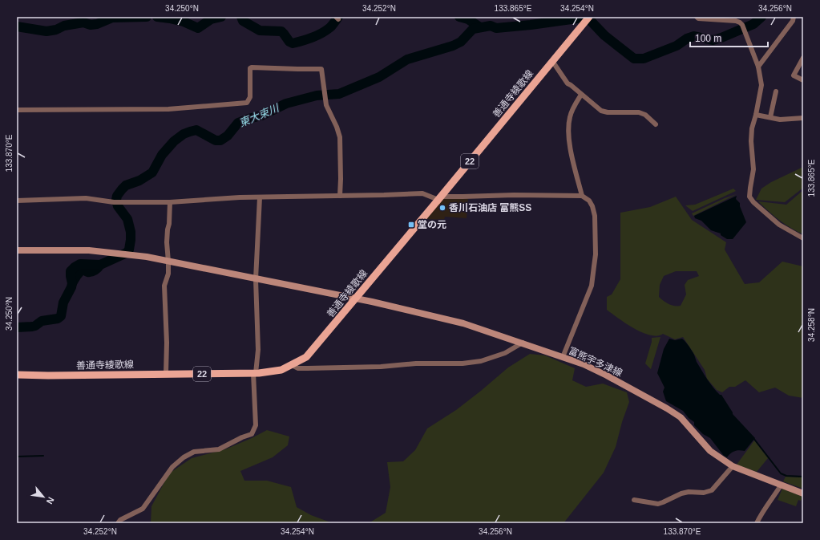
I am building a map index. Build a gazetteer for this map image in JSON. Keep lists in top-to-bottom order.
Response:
{
  "streets": {
    "main road": ["善通寺綾歌線", "22", "富熊宇多津線"]
  },
  "crossings": [
    ["善通寺綾歌線", "富熊宇多津線"]
  ],
  "water": ["東大束川"],
  "places": {
    "other": ["香川石油店 富熊SS"],
    "transit": ["堂の元"]
  },
  "scale_bar": "100 m",
  "north": "bottom right",
  "coordinates": [
    "34.250°N",
    "34.252°N",
    "133.865°E",
    "34.254°N",
    "34.256°N",
    "133.870°E",
    "34.258°N"
  ]
}
